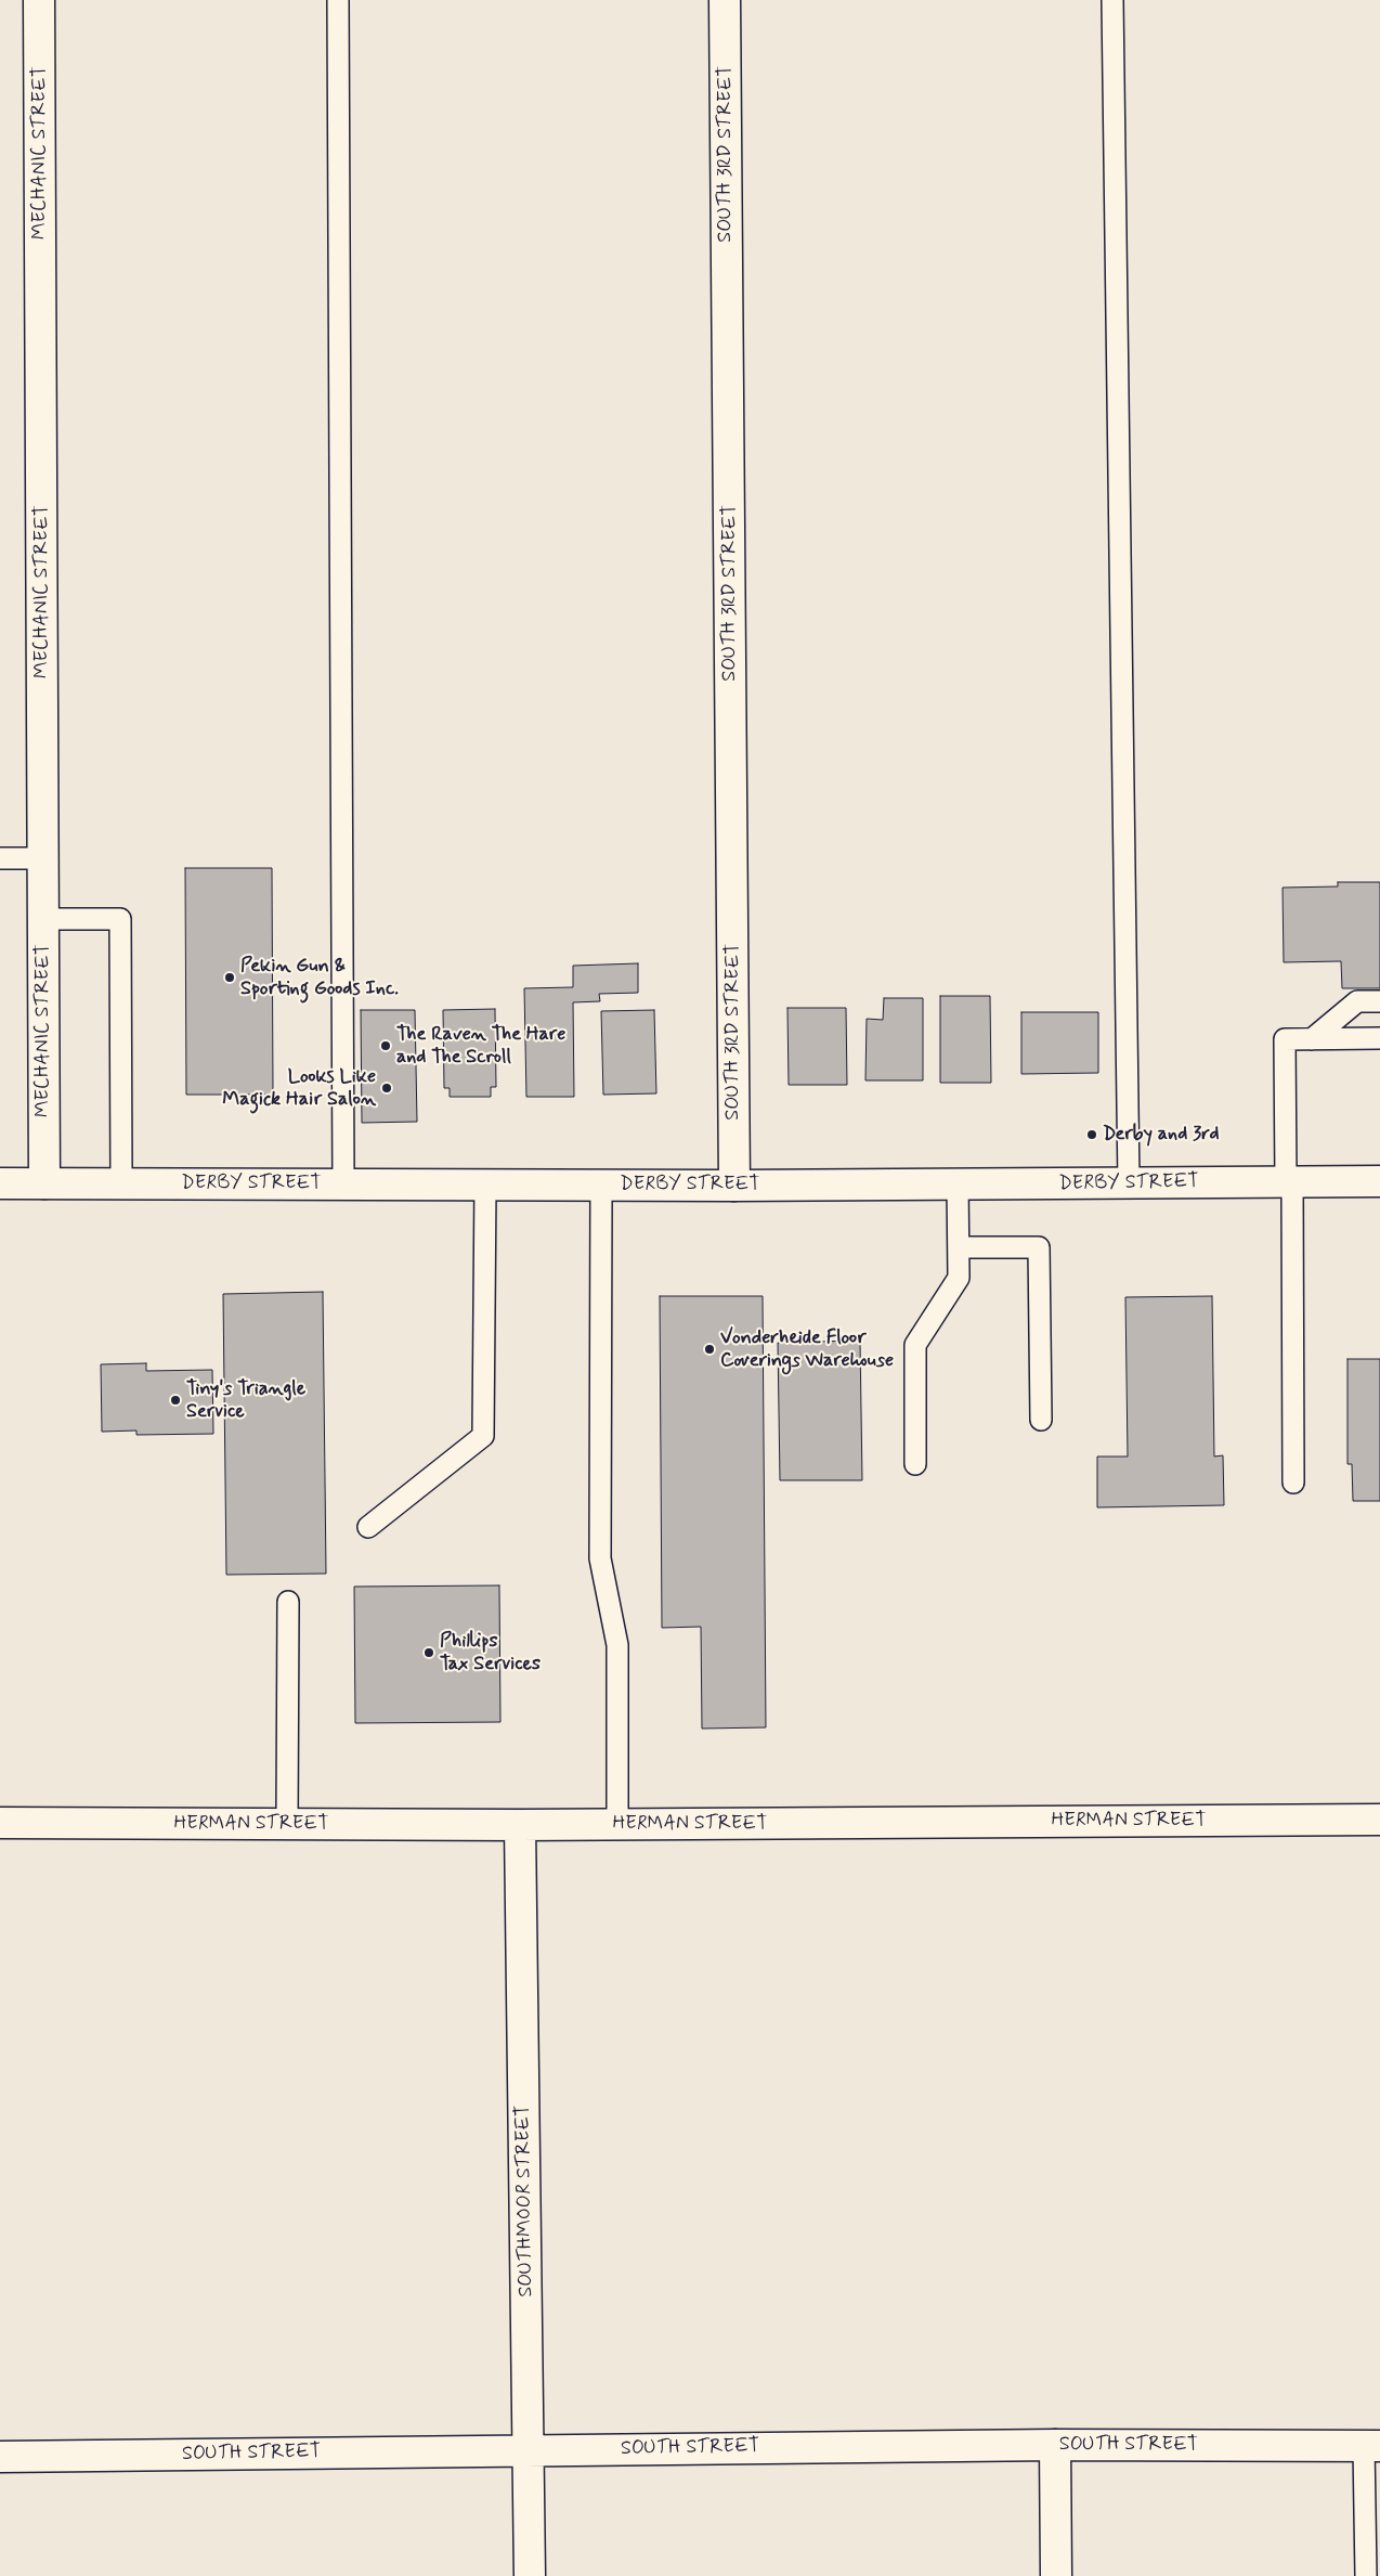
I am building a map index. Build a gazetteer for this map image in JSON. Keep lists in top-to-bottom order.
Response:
{
  "streets": {
    "street": [
      "MECHANIC STREET",
      "SOUTH 3RD STREET",
      "DERBY STREET",
      "HERMAN STREET",
      "SOUTHMOOR STREET",
      "SOUTH STREET"
    ]
  },
  "crossings": [
    ["MECHANIC STREET", "DERBY STREET"],
    ["SOUTH 3RD STREET", "DERBY STREET"],
    ["HERMAN STREET", "SOUTHMOOR STREET"],
    ["SOUTHMOOR STREET", "SOUTH STREET"]
  ],
  "places": [
    "Pekin Gun & Sporting Goods Inc.",
    "The Raven The Hare and The Scroll",
    "Looks Like Magick Hair Salon",
    "Derby and 3rd",
    "Vonderheide Floor Coverings Warehouse",
    "Tiny's Triangle Service",
    "Phillips Tax Services"
  ]
}
